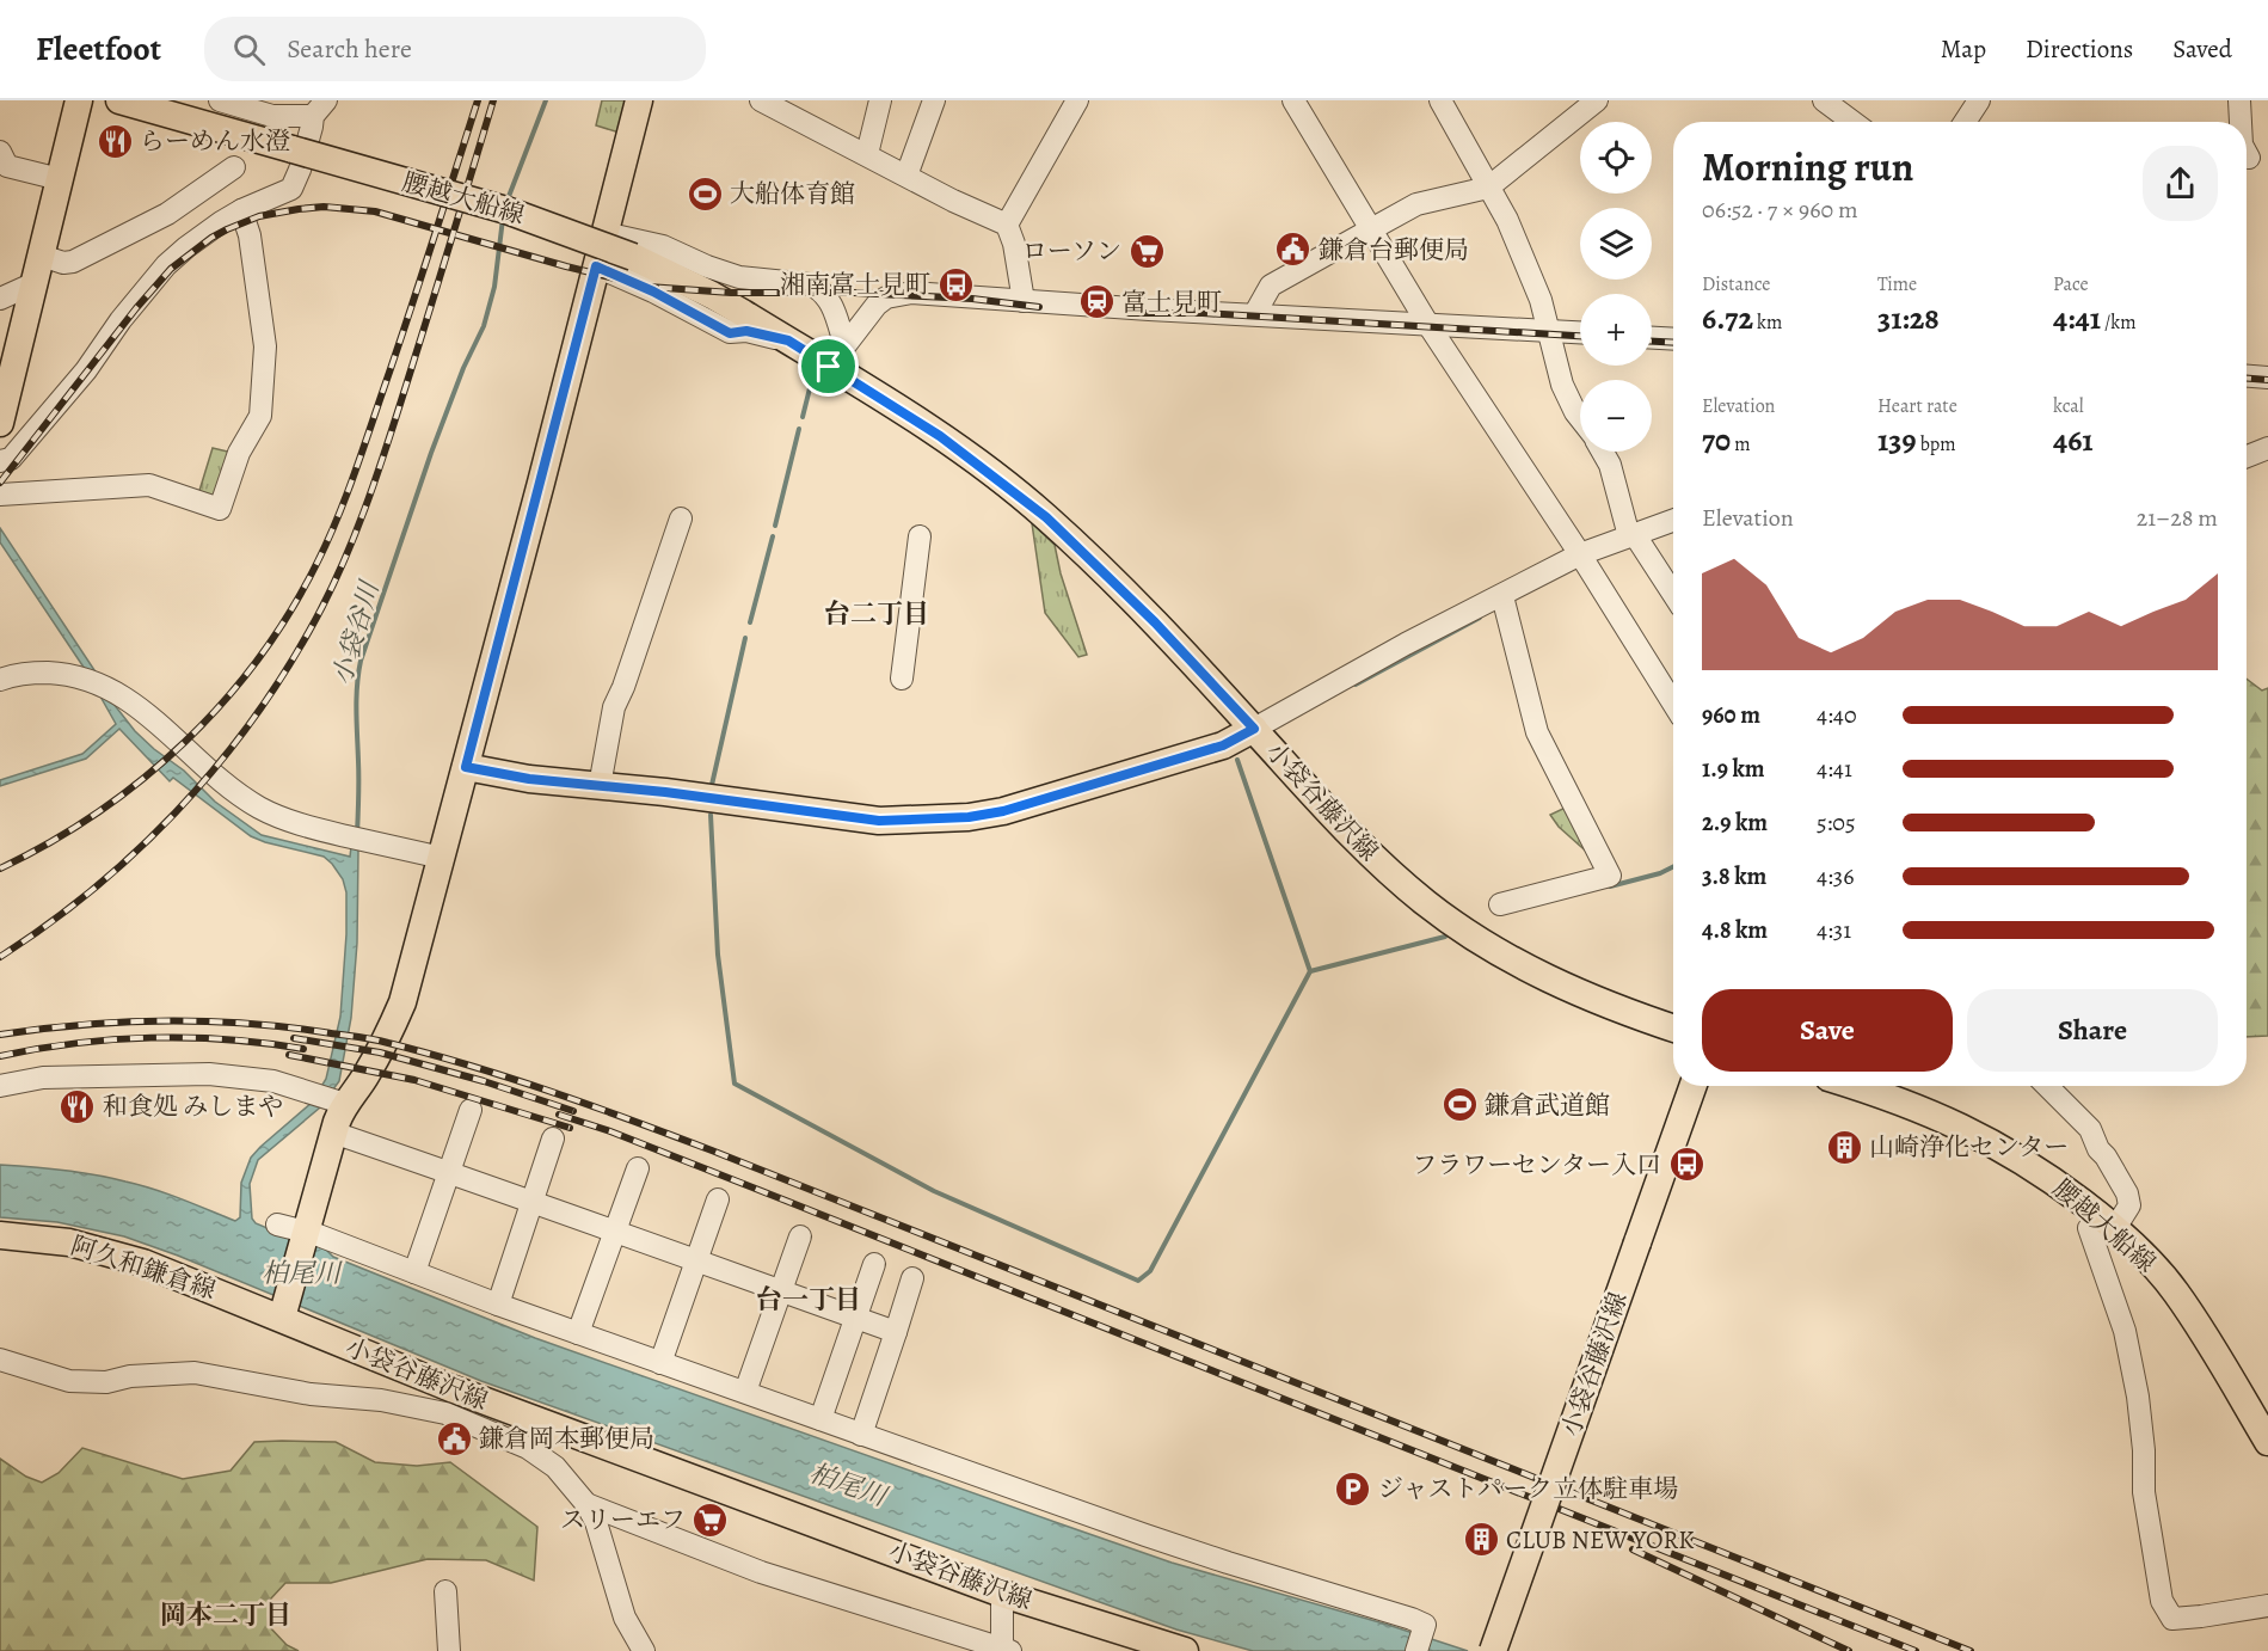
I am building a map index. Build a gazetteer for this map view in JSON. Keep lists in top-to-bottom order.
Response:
{
  "streets": {
    "main road": ["腰越大船線", "小袋谷藤沢線", "阿久和鎌倉線"]
  },
  "crossings": [
    ["小袋谷藤沢線", "阿久和鎌倉線"]
  ],
  "districts": ["台二丁目", "台一丁目", "岡本二丁目"],
  "water": ["小袋谷川", "柏尾川"],
  "places": {
    "restaurant": ["らーめん水澄", "和食処 みしまや"],
    "sports": ["大船体育館", "鎌倉武道館"],
    "public building": ["鎌倉台郵便局", "鎌倉岡本郵便局"],
    "supermarket": ["ローソン", "スリーエフ"],
    "bus stop": ["湘南富士見町", "フラワーセンター入口"],
    "station": ["富士見町"],
    "building": ["山崎浄化センター", "CLUB NEW YORK"],
    "parking": ["ジャストパーク立体駐車場"]
  },
  "page": {
    "header": "Fleetfoot",
    "search": "Search here",
    "nav": ["Map", "Directions", "Saved"],
    "map_buttons": ["+", "−"],
    "heading": ["Morning run", "06:52 · 7 × 960 m"],
    "stats": [
      ["Distance", "6.72 km"],
      ["Time", "31:28"],
      ["Pace", "4:41 /km"],
      ["Elevation", "70 m"],
      ["Heart rate", "139 bpm"],
      ["kcal", "461"]
    ],
    "chart": ["Elevation", "21–28 m"],
    "list": [
      {
        "name": "960 m",
        "note": "4:40"
      },
      {
        "name": "1.9 km",
        "note": "4:41"
      },
      {
        "name": "2.9 km",
        "note": "5:05"
      },
      {
        "name": "3.8 km",
        "note": "4:36"
      },
      {
        "name": "4.8 km",
        "note": "4:31"
      }
    ],
    "buttons": ["Save", "Share"]
  }
}
